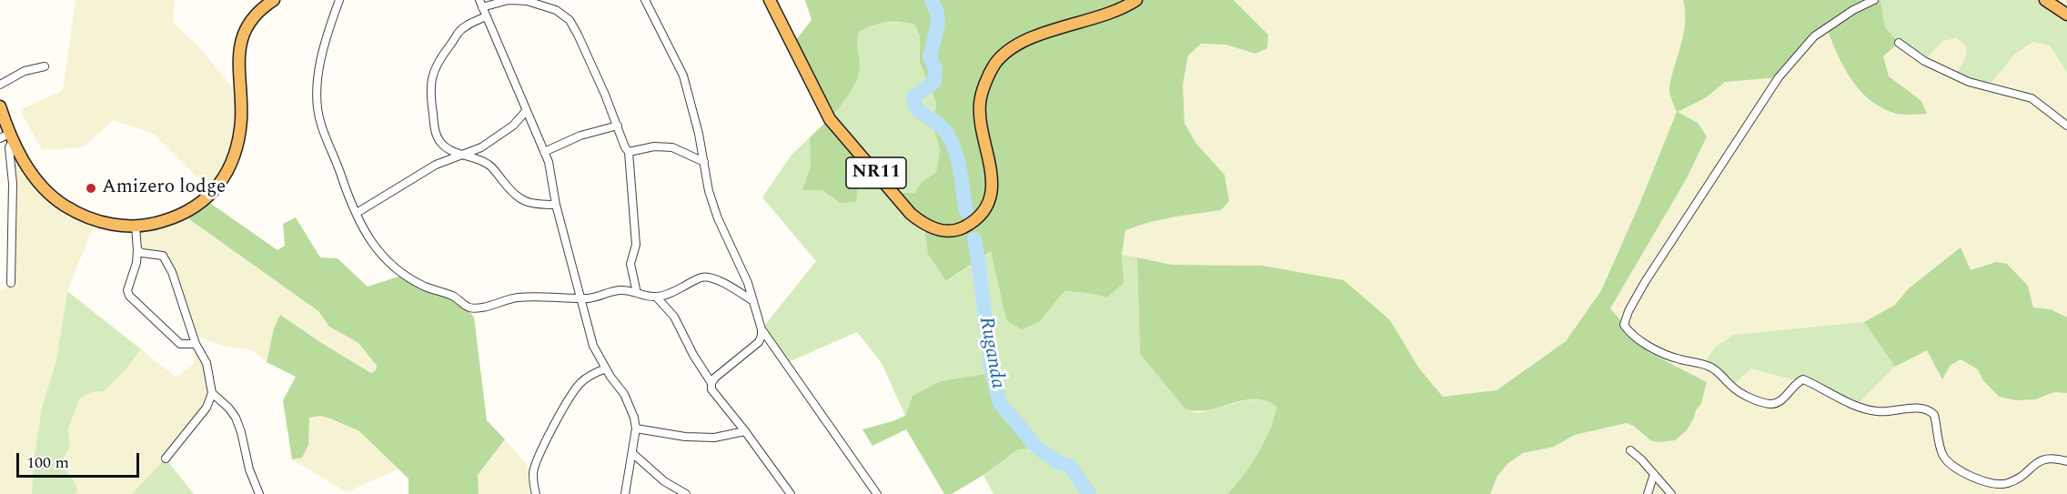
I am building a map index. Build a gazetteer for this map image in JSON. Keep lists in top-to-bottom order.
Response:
{
  "streets": {
    "highway": ["NR11"]
  },
  "water": ["Ruganda"],
  "places": ["Amizero lodge"],
  "scale_bar": "100 m"
}
